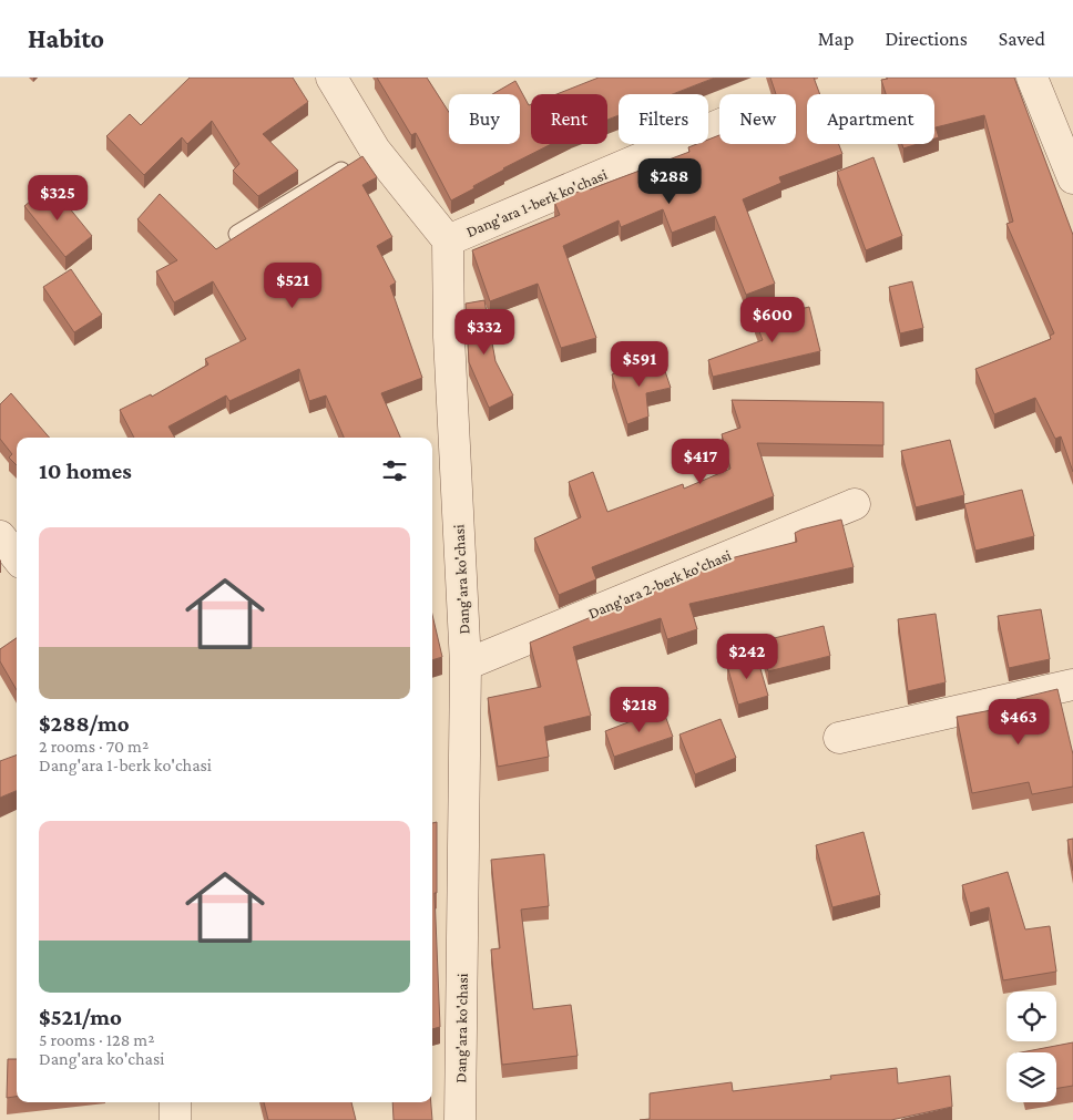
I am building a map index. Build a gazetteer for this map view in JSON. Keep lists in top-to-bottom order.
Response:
{
  "streets": {
    "street": ["Dang'ara 1-berk ko'chasi", "Dang'ara ko'chasi", "Dang'ara 2-berk ko'chasi"]
  },
  "crossings": [
    ["Dang'ara 1-berk ko'chasi", "Dang'ara ko'chasi"],
    ["Dang'ara ko'chasi", "Dang'ara 2-berk ko'chasi"]
  ],
  "page": {
    "header": "Habito",
    "nav": ["Map", "Directions", "Saved"],
    "chip": [
      "Buy",
      "Rent",
      "Filters",
      "New",
      "Apartment"
    ],
    "price": [
      "$288",
      "$325",
      "$521",
      "$600",
      "$332",
      "$591",
      "$417",
      "$242",
      "$218",
      "$463"
    ],
    "heading": "10 homes",
    "list": [
      {
        "name": "$288/mo",
        "note": "2 rooms · 70 m² · Dang'ara 1-berk ko'chasi"
      },
      {
        "name": "$521/mo",
        "note": "5 rooms · 128 m² · Dang'ara ko'chasi"
      }
    ]
  }
}
